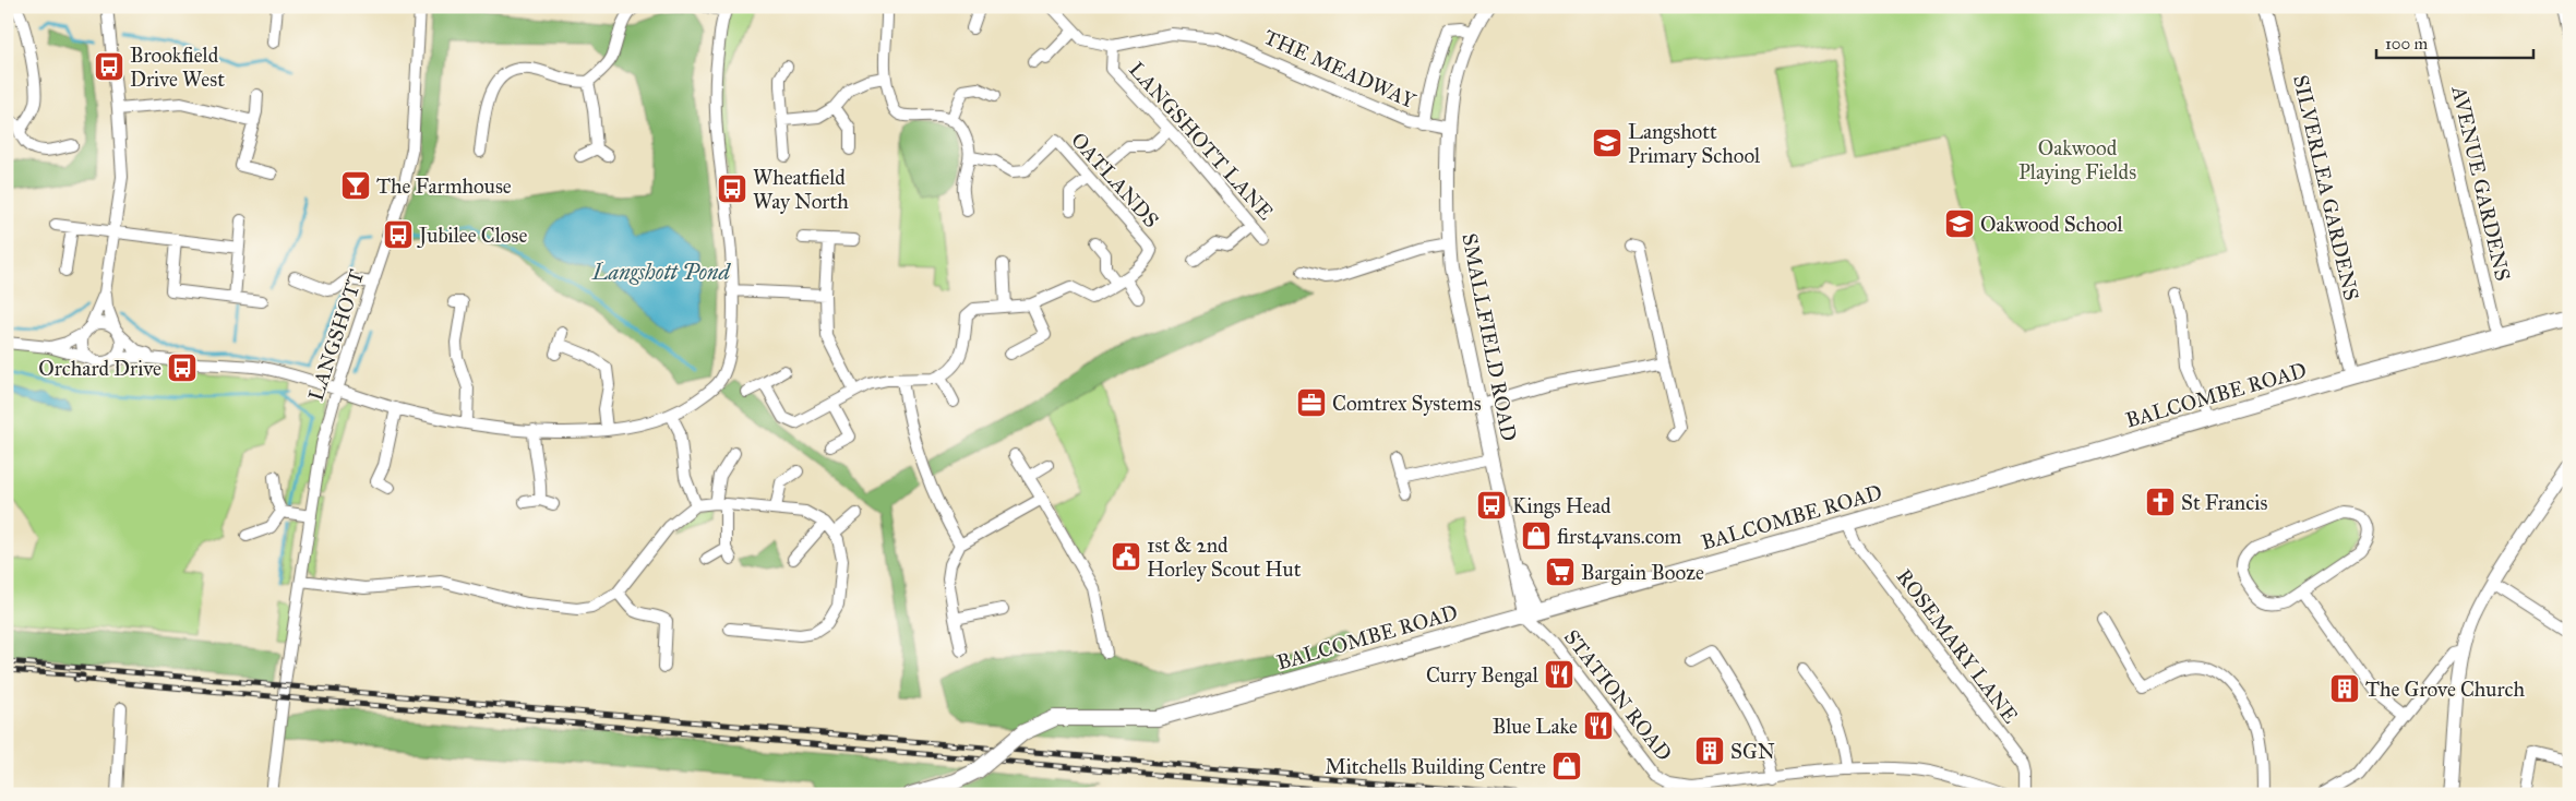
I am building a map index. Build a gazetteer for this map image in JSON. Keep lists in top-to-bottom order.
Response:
{
  "streets": {
    "main road": ["BALCOMBE ROAD"],
    "street": [
      "THE MEADWAY",
      "LANGSHOTT LANE",
      "OATLANDS",
      "AVENUE GARDENS",
      "SILVERLEA GARDENS",
      "LANGSHOTT",
      "SMALLFIELD ROAD",
      "ROSEMARY LANE",
      "STATION ROAD"
    ]
  },
  "crossings": [
    ["THE MEADWAY", "LANGSHOTT LANE"],
    ["THE MEADWAY", "SMALLFIELD ROAD"],
    ["AVENUE GARDENS", "BALCOMBE ROAD"],
    ["SILVERLEA GARDENS", "BALCOMBE ROAD"],
    ["SMALLFIELD ROAD", "BALCOMBE ROAD"],
    ["SMALLFIELD ROAD", "STATION ROAD"],
    ["BALCOMBE ROAD", "ROSEMARY LANE"],
    ["BALCOMBE ROAD", "STATION ROAD"]
  ],
  "water": ["Langshott Pond"],
  "parks": ["Oakwood Playing Fields"],
  "places": {
    "bus stop": [
      "Brookfield Drive West",
      "Wheatfield Way North",
      "Jubilee Close",
      "Orchard Drive",
      "Kings Head"
    ],
    "school or university": ["Langshott Primary School", "Oakwood School"],
    "bar": ["The Farmhouse"],
    "office": ["Comtrex Systems"],
    "church": ["St Francis"],
    "shop": ["first4vans.com", "Mitchells Building Centre"],
    "public building": ["1st & 2nd Horley Scout Hut"],
    "supermarket": ["Bargain Booze"],
    "restaurant": ["Curry Bengal", "Blue Lake"],
    "building": ["The Grove Church", "SGN"]
  },
  "scale_bar": "100 m"
}
